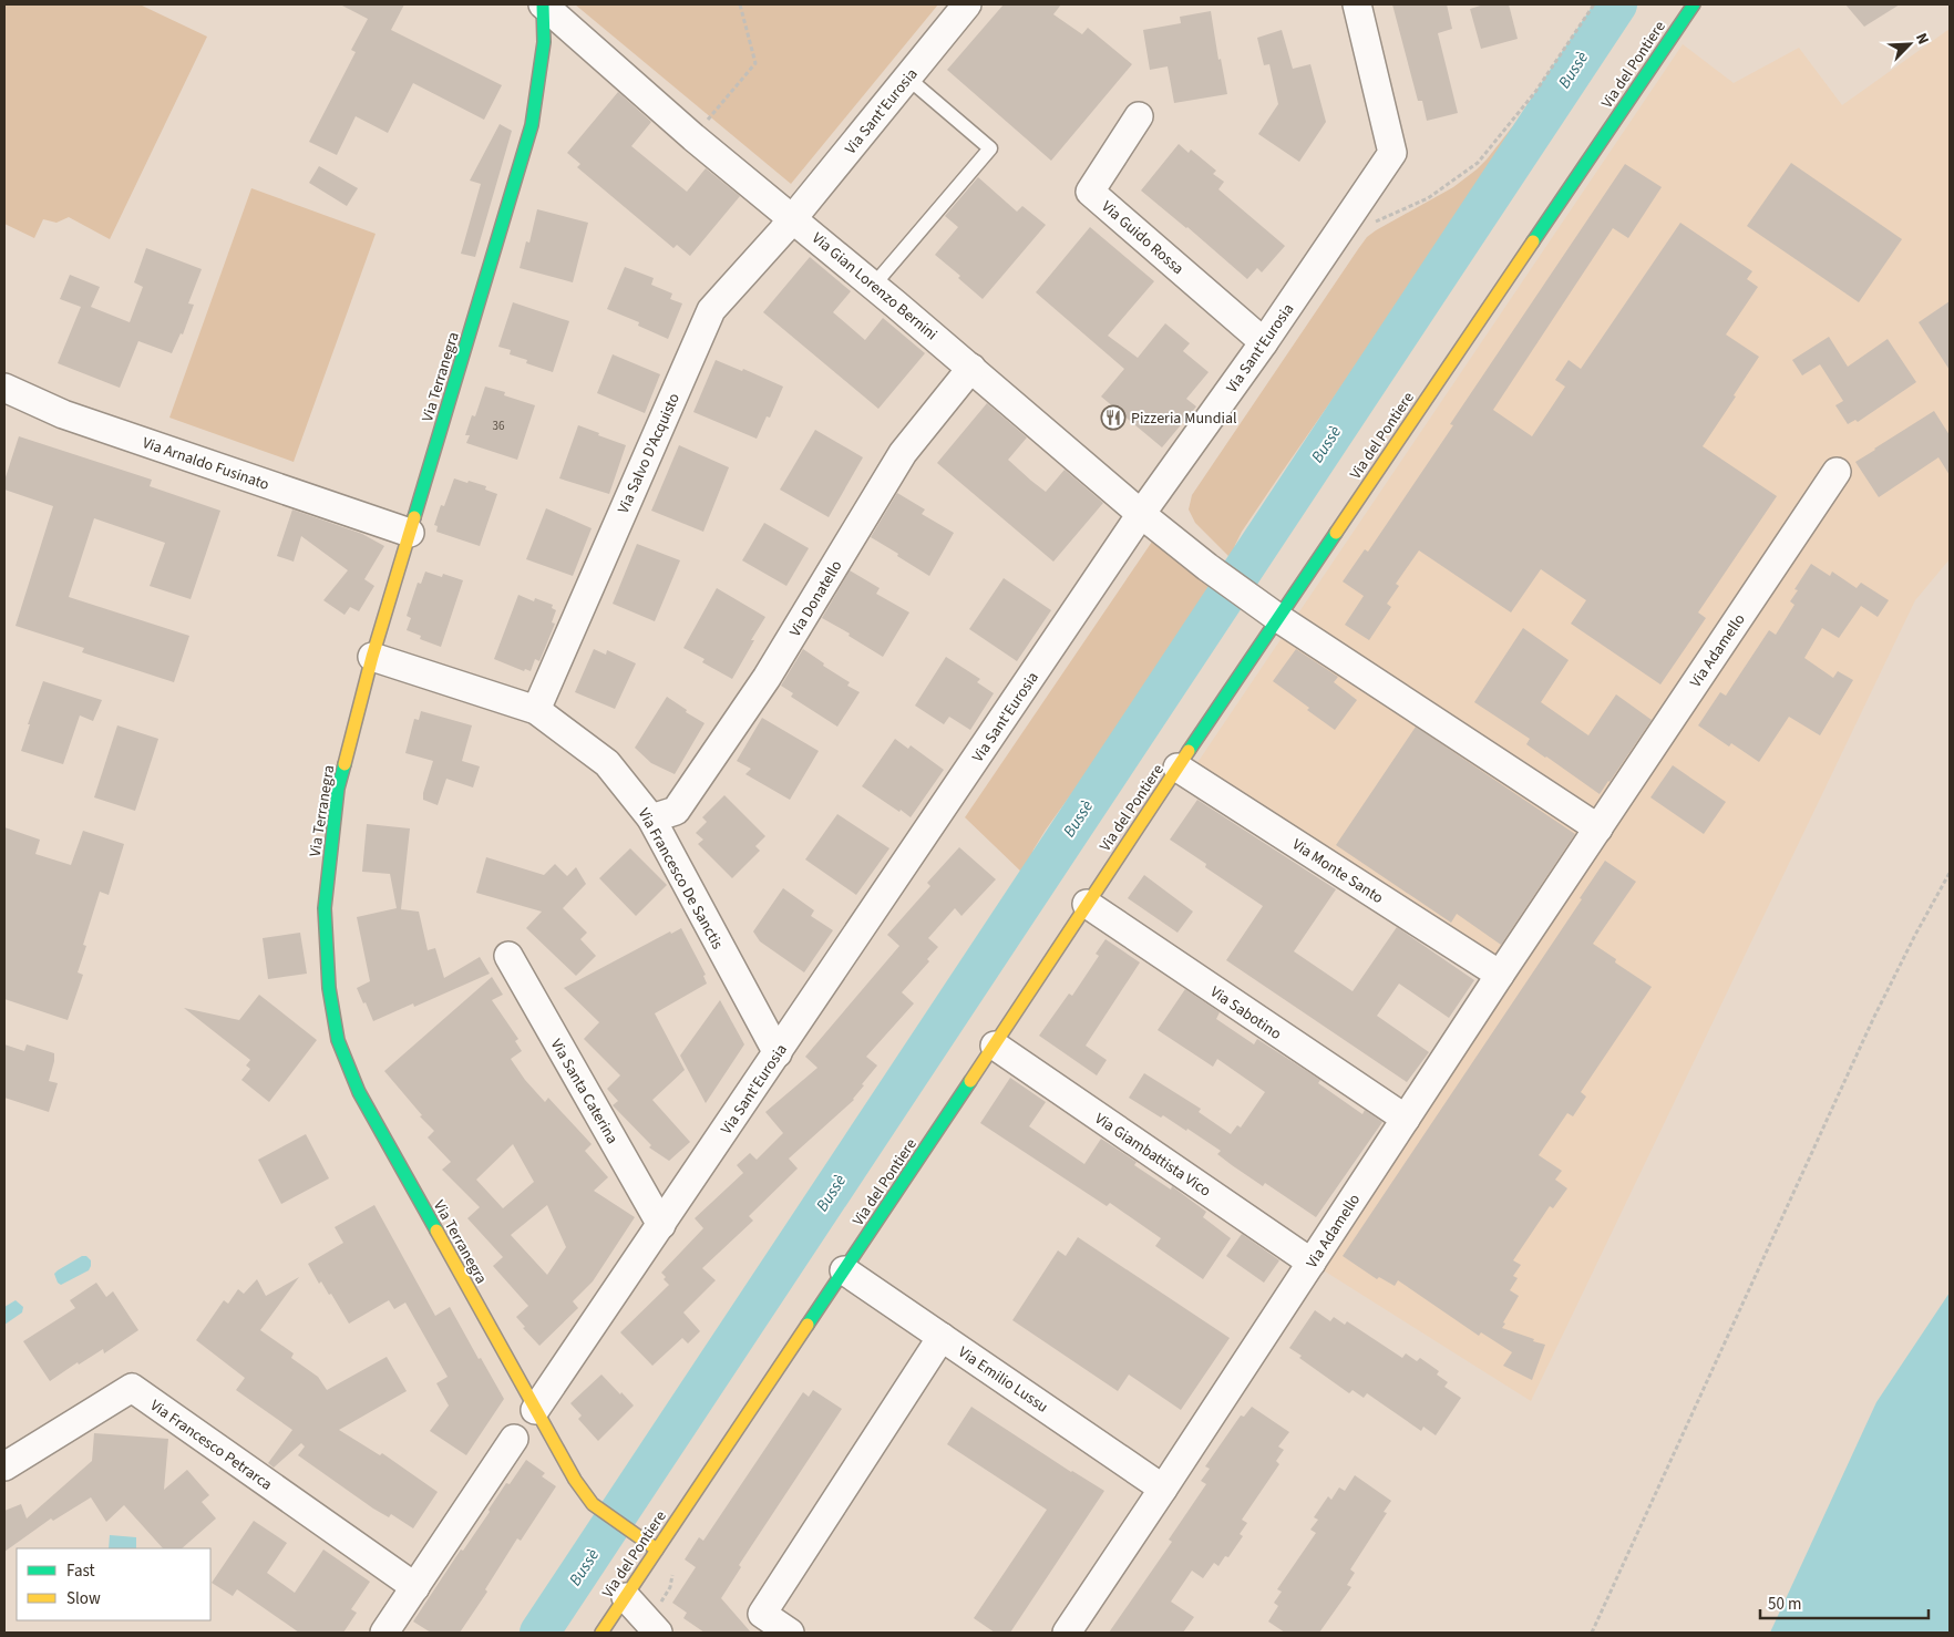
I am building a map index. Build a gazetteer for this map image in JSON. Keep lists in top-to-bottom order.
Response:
{
  "streets": {
    "main road": ["Via del Pontiere", "Via Terranegra"],
    "street": [
      "Via Sant'Eurosia",
      "Via Guido Rossa",
      "Via Gian Lorenzo Bernini",
      "Via Salvo D'Acquisto",
      "Via Arnaldo Fusinato",
      "Via Donatello",
      "Via Adamello",
      "Via Monte Santo",
      "Via Francesco De Sanctis",
      "Via Sabotino",
      "Via Santa Caterina",
      "Via Giambattista Vico",
      "Via Emilio Lussu",
      "Via Francesco Petrarca"
    ]
  },
  "crossings": [
    ["Via del Pontiere", "Via Gian Lorenzo Bernini"],
    ["Via del Pontiere", "Via Terranegra"],
    ["Via del Pontiere", "Via Monte Santo"],
    ["Via del Pontiere", "Via Sabotino"],
    ["Via del Pontiere", "Via Giambattista Vico"],
    ["Via del Pontiere", "Via Emilio Lussu"],
    ["Via Sant'Eurosia", "Via Guido Rossa"],
    ["Via Sant'Eurosia", "Via Gian Lorenzo Bernini"],
    ["Via Sant'Eurosia", "Via Terranegra"],
    ["Via Sant'Eurosia", "Via Salvo D'Acquisto"],
    ["Via Sant'Eurosia", "Via Francesco De Sanctis"],
    ["Via Sant'Eurosia", "Via Santa Caterina"],
    ["Via Gian Lorenzo Bernini", "Via Terranegra"],
    ["Via Gian Lorenzo Bernini", "Via Salvo D'Acquisto"],
    ["Via Gian Lorenzo Bernini", "Via Donatello"],
    ["Via Terranegra", "Via Arnaldo Fusinato"],
    ["Via Terranegra", "Via Francesco De Sanctis"],
    ["Via Salvo D'Acquisto", "Via Francesco De Sanctis"],
    ["Via Donatello", "Via Francesco De Sanctis"],
    ["Via Adamello", "Via Monte Santo"],
    ["Via Adamello", "Via Sabotino"],
    ["Via Adamello", "Via Giambattista Vico"],
    ["Via Adamello", "Via Emilio Lussu"]
  ],
  "water": ["Bussè"],
  "places": {
    "restaurant": ["Pizzeria Mundial"]
  },
  "house_numbers": ["36"],
  "legend": ["Fast", "Slow"],
  "scale_bar": "50 m",
  "north": "top right"
}
